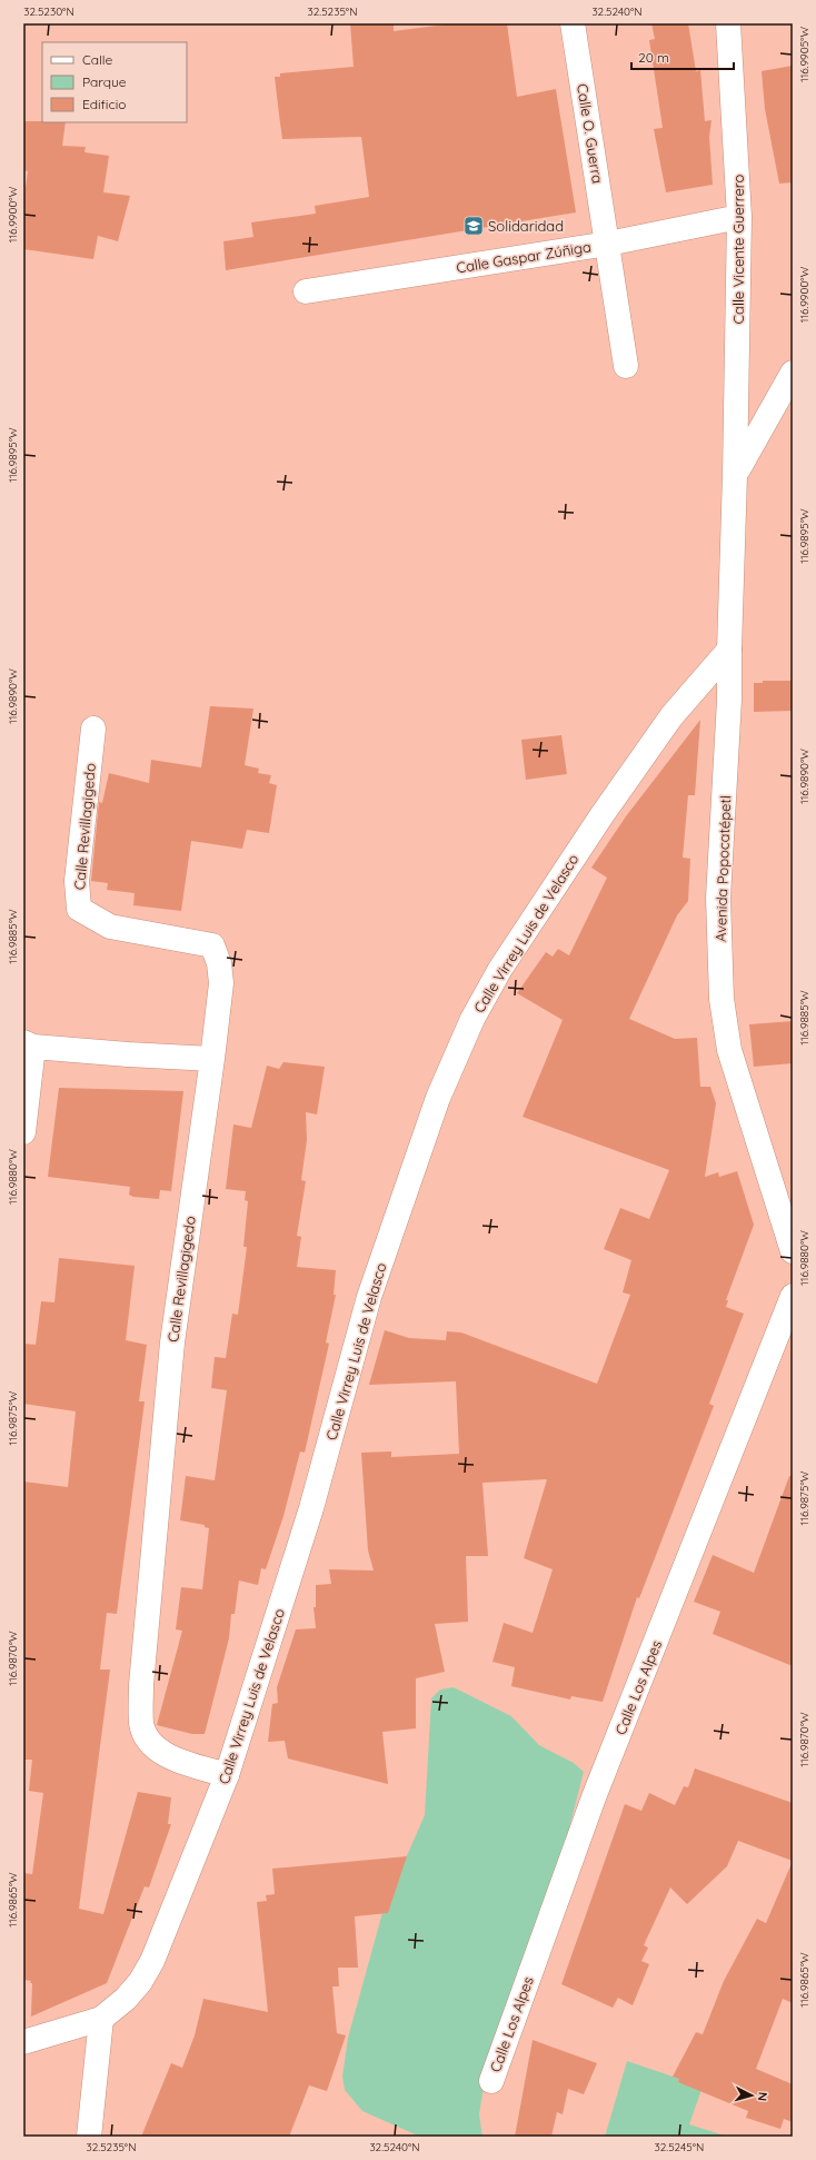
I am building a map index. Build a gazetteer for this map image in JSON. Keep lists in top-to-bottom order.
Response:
{
  "streets": {
    "street": [
      "Calle O. Guerra",
      "Calle Vicente Guerrero",
      "Calle Gaspar Zúñiga",
      "Calle Revillagigedo",
      "Avenida Popocatépetl",
      "Calle Virrey Luis de Velasco",
      "Calle Los Alpes"
    ]
  },
  "crossings": [
    ["Calle O. Guerra", "Calle Gaspar Zúñiga"],
    ["Calle Vicente Guerrero", "Calle Gaspar Zúñiga"],
    ["Calle Vicente Guerrero", "Avenida Popocatépetl"],
    ["Calle Revillagigedo", "Calle Virrey Luis de Velasco"],
    ["Avenida Popocatépetl", "Calle Virrey Luis de Velasco"]
  ],
  "places": {
    "school or university": ["Solidaridad"]
  },
  "legend": ["Calle", "Parque", "Edificio"],
  "scale_bar": "20 m",
  "north": "right",
  "coordinates": [
    "32.5230°N",
    "32.5235°N",
    "32.5240°N",
    "116.9905°W",
    "116.9900°W",
    "116.9895°W",
    "116.9890°W",
    "116.9885°W",
    "116.9880°W",
    "116.9875°W",
    "116.9870°W",
    "116.9865°W",
    "32.5245°N"
  ]
}
